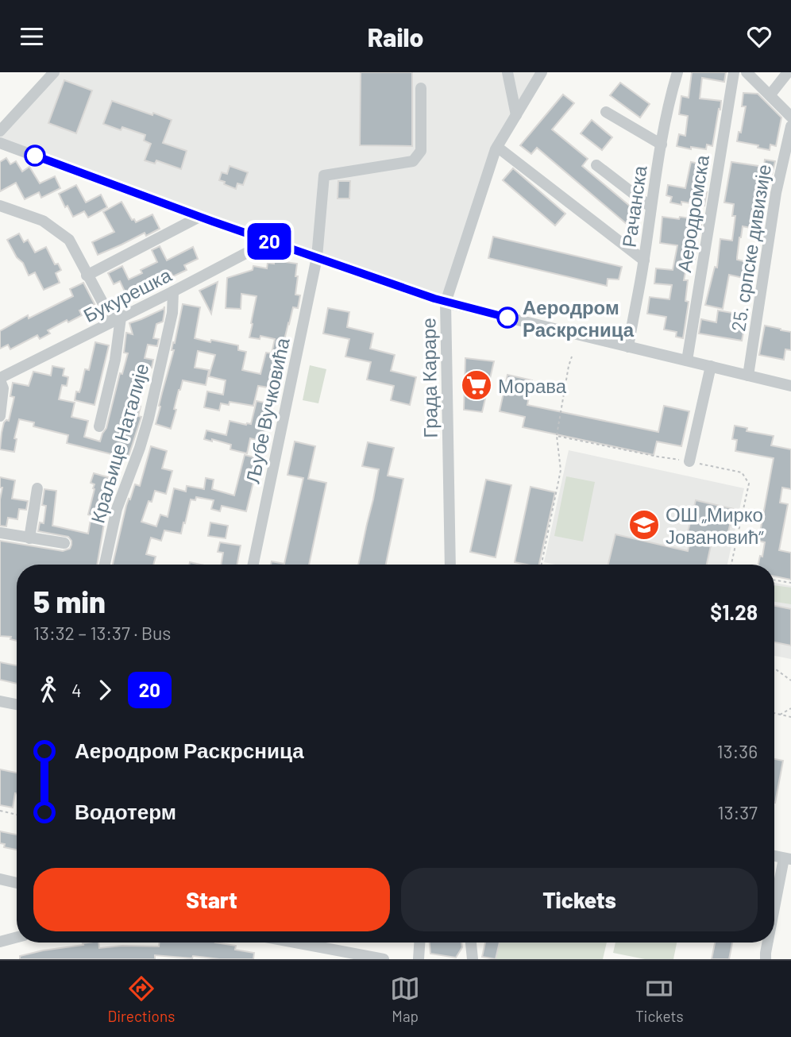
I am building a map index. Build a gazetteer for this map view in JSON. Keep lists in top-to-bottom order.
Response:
{
  "streets": {
    "street": [
      "Рачанска",
      "Аеродромска",
      "25. српске дивизије",
      "Букурешка",
      "Града Караре",
      "Љубе Вучковића",
      "Краљице Наталије"
    ]
  },
  "crossings": [
    ["Букурешка", "Краљице Наталије"]
  ],
  "places": {
    "other": ["Аеродром Раскрсница"],
    "supermarket": ["Морава"],
    "school or university": ["ОШ „Мирко Јовановић”"]
  },
  "lines": ["bus line 20"],
  "page": {
    "header": "Railo",
    "on_map": "20",
    "heading": ["5 min", "13:32 – 13:37 · Bus", "$1.28"],
    "legs": ["4", "20"],
    "list": [
      {
        "name": "Аеродром Раскрсница",
        "value": "13:36"
      },
      {
        "name": "Водотерм",
        "value": "13:37"
      }
    ],
    "buttons": ["Start", "Tickets"],
    "tabs": ["Directions", "Map", "Tickets"]
  }
}
